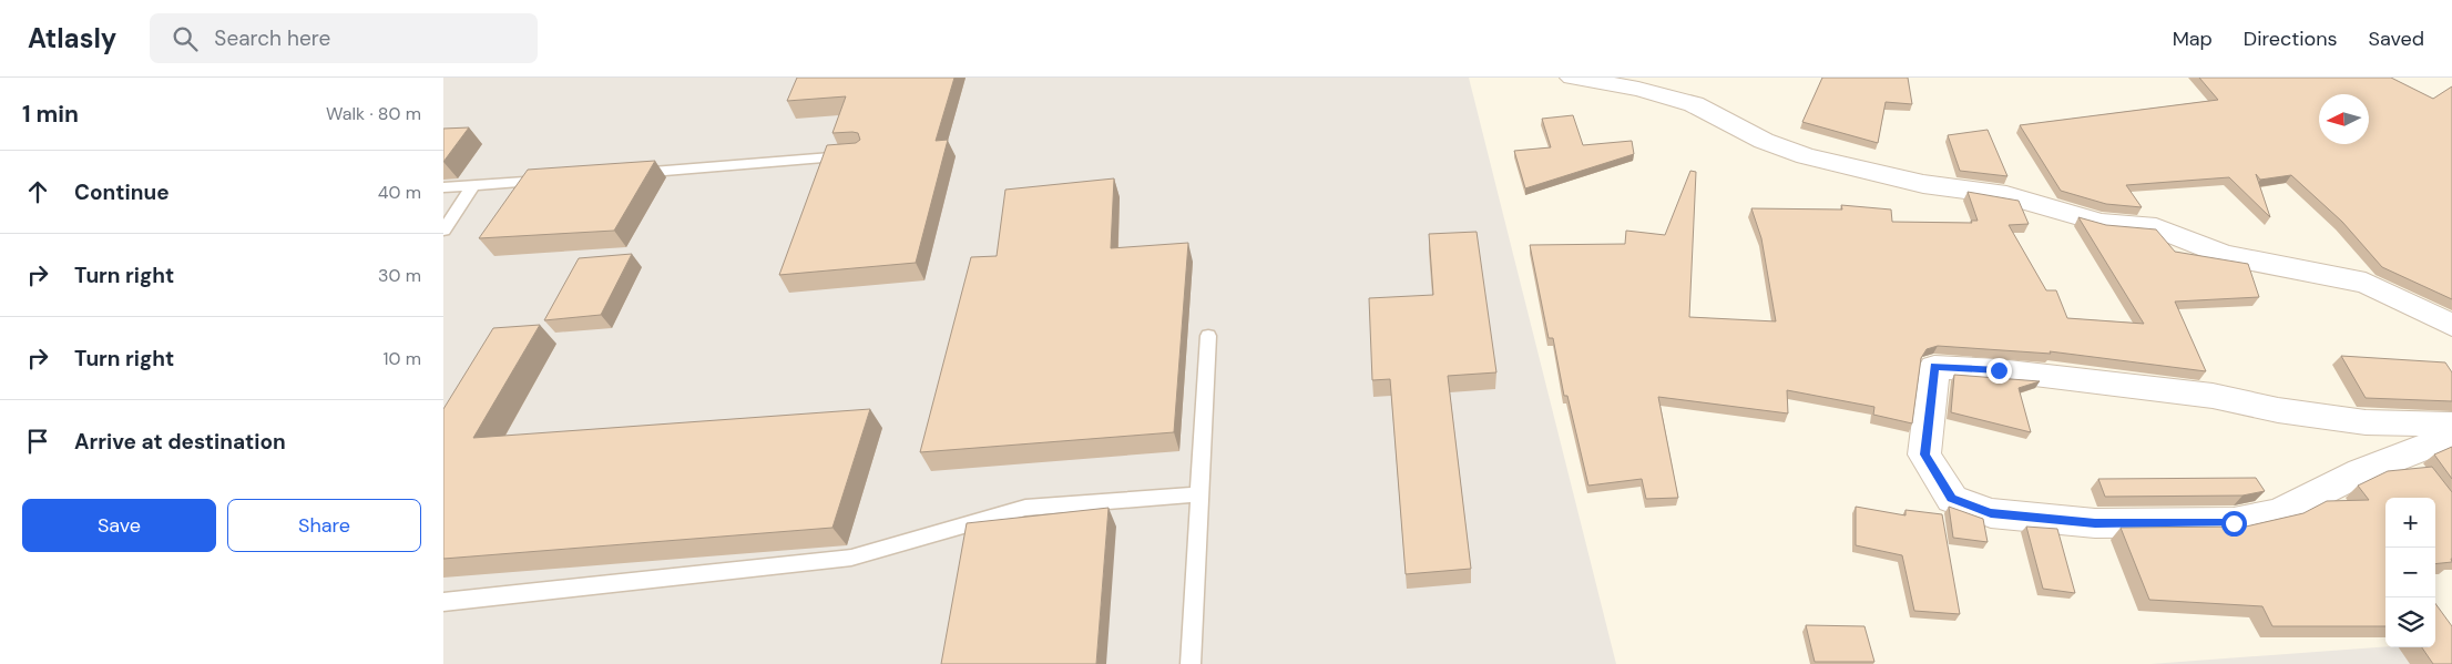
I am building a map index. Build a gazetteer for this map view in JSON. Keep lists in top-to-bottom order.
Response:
{
  "north": "left",
  "page": {
    "header": "Atlasly",
    "search": "Search here",
    "nav": ["Map", "Directions", "Saved"],
    "heading": ["1 min", "Walk · 80 m"],
    "list": [
      ["Continue", "40 m"],
      ["Turn right", "30 m"],
      ["Turn right", "10 m"],
      "Arrive at destination"
    ],
    "buttons": ["Save", "Share"],
    "map_buttons": ["+", "−"]
  }
}
